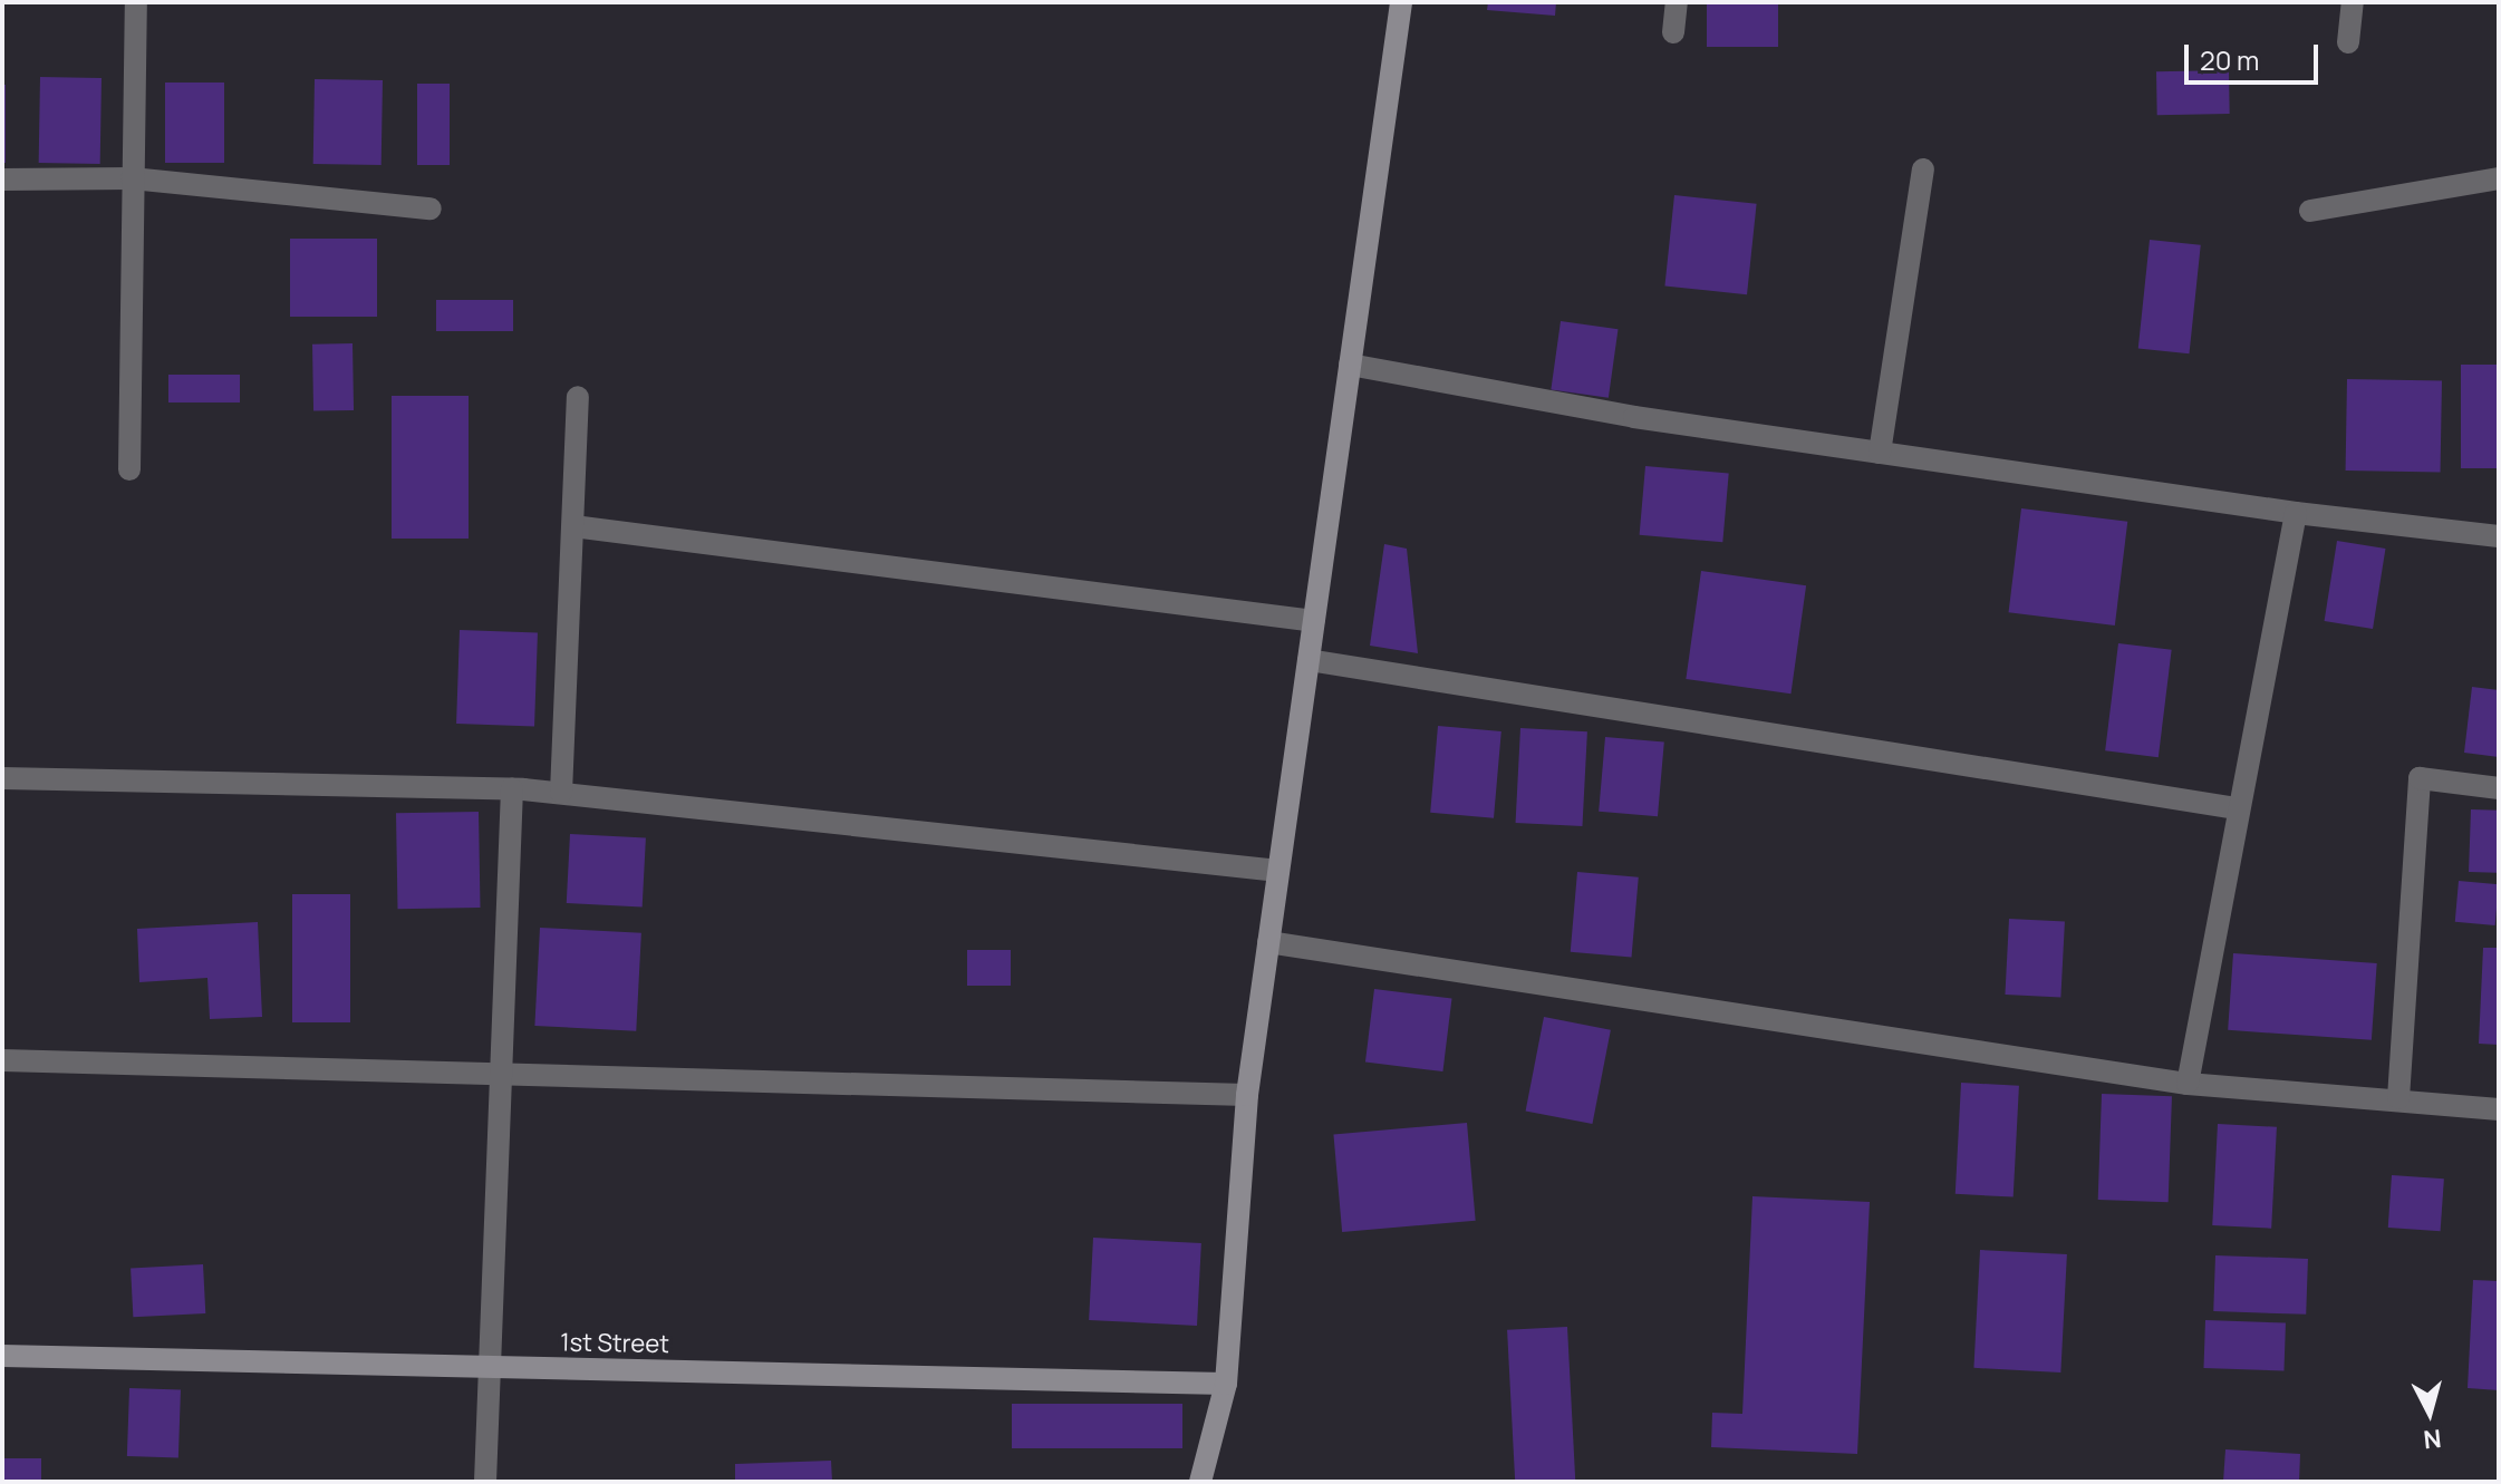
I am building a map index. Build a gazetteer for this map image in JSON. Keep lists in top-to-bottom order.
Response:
{
  "streets": {
    "street": ["1st Street"]
  },
  "scale_bar": "20 m",
  "north": "bottom"
}
